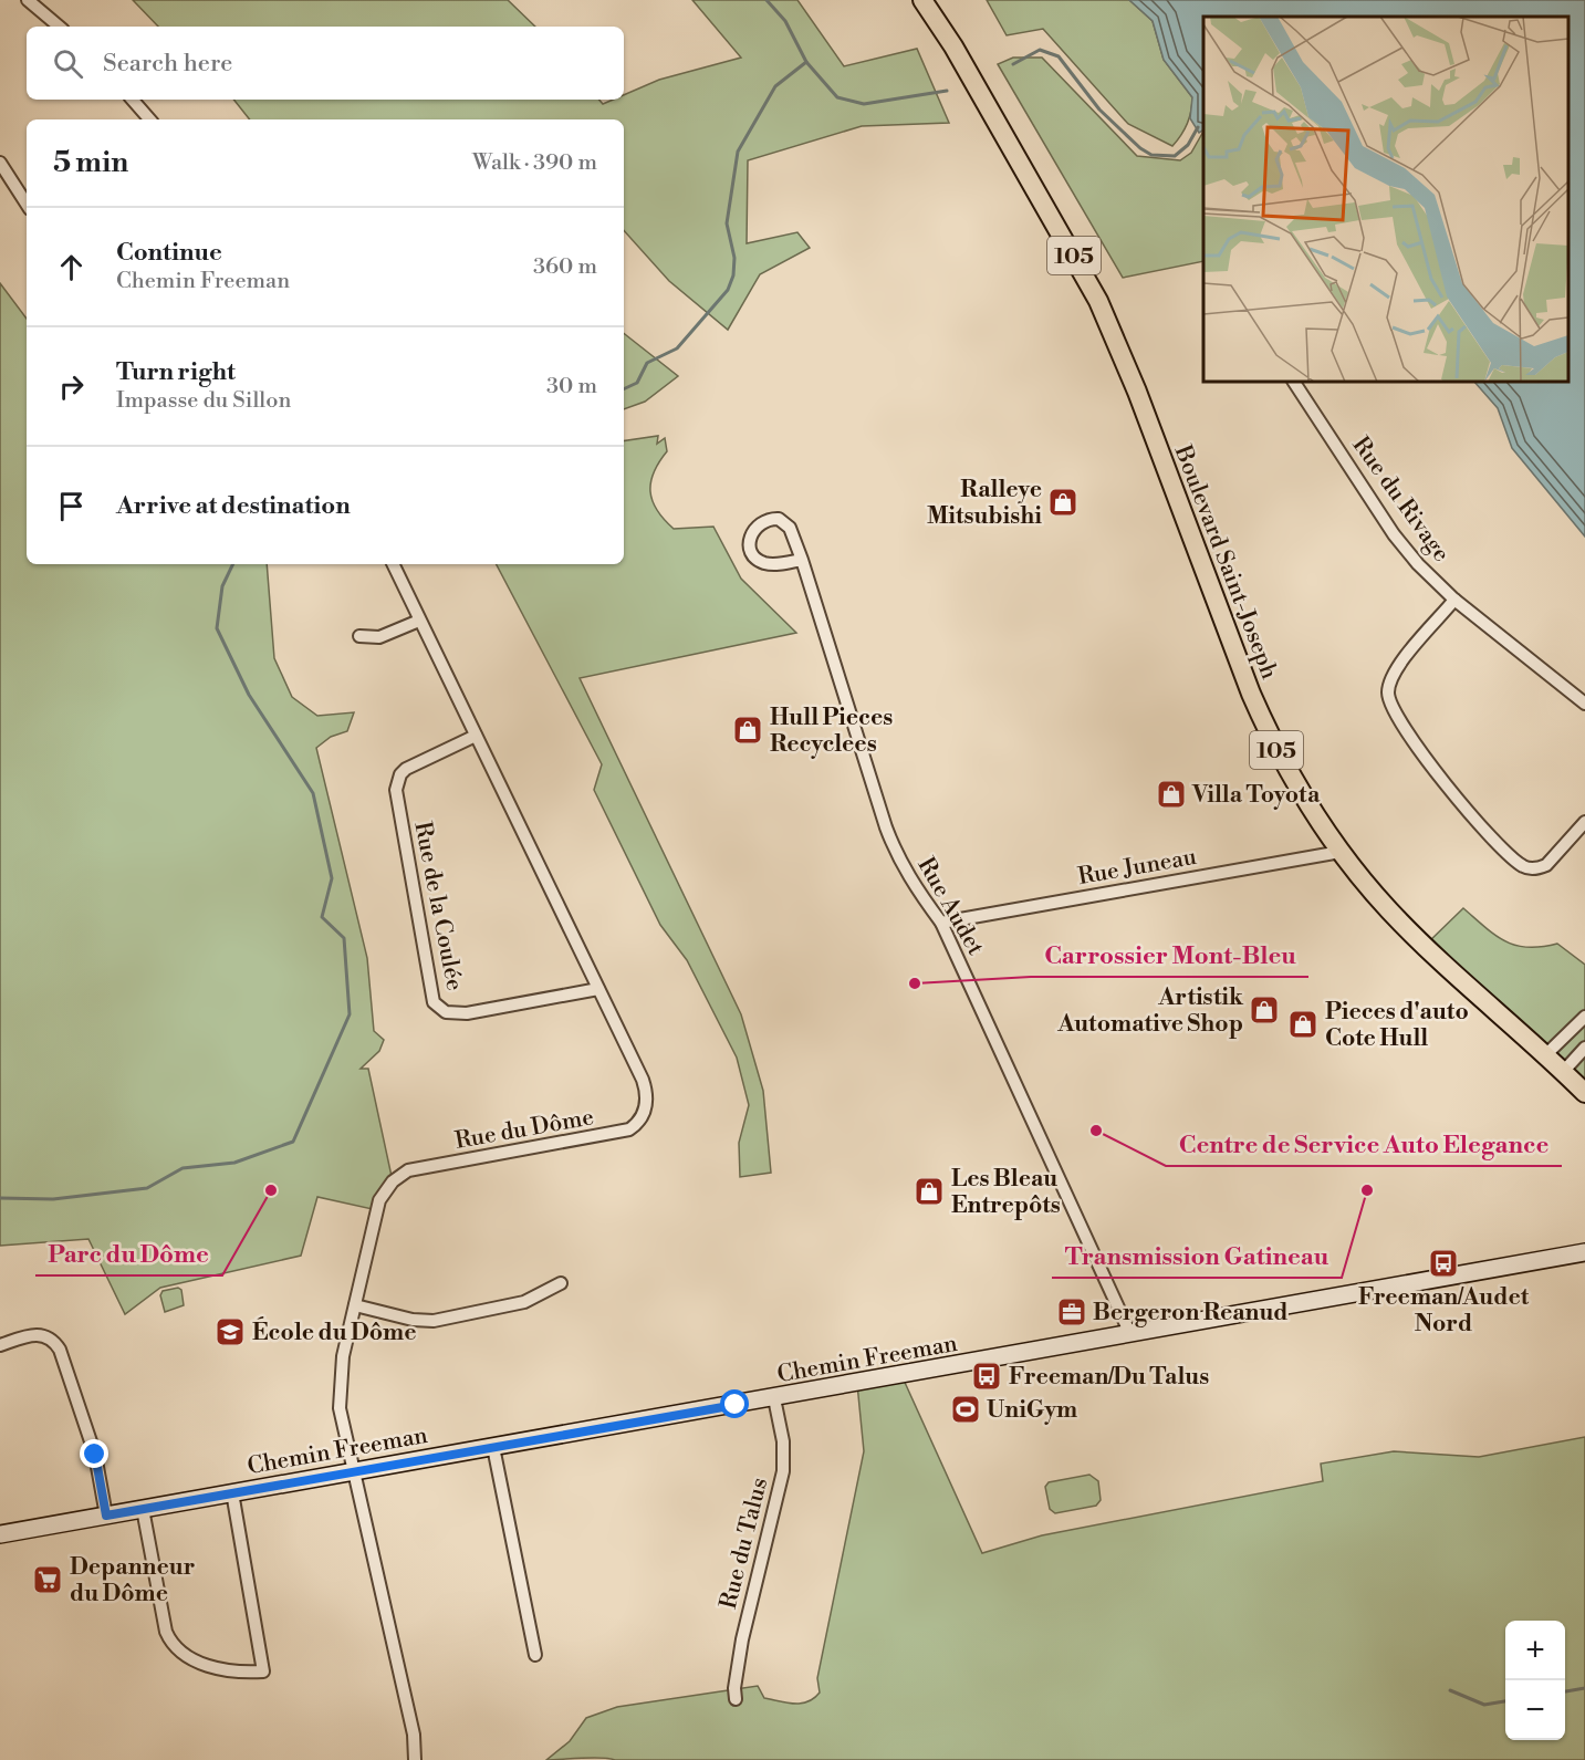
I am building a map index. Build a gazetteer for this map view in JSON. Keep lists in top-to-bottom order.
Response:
{
  "streets": {
    "main road": ["105", "Boulevard Saint-Joseph"],
    "street": [
      "Rue du Rivage",
      "Rue Juneau",
      "Rue de la Coulée",
      "Rue Audet",
      "Rue du Dôme",
      "Chemin Freeman",
      "Rue du Talus"
    ]
  },
  "crossings": [
    ["Boulevard Saint-Joseph", "Rue Juneau"],
    ["Rue Juneau", "Rue Audet"],
    ["Rue de la Coulée", "Rue du Dôme"],
    ["Rue Audet", "Chemin Freeman"],
    ["Rue du Dôme", "Chemin Freeman"],
    ["Chemin Freeman", "Rue du Talus"]
  ],
  "places": {
    "shop": [
      "Ralleye Mitsubishi",
      "Hull Pieces Recyclees",
      "Villa Toyota",
      "Artistik Automative Shop",
      "Pieces d'auto Cote Hull",
      "Les Bleau Entrepôts"
    ],
    "other": [
      "Carrossier Mont-Bleu",
      "Centre de Service Auto Elegance",
      "Parc du Dôme",
      "Transmission Gatineau"
    ],
    "bus stop": ["Freeman/Audet Nord", "Freeman/Du Talus"],
    "office": ["Bergeron Reanud"],
    "school or university": ["École du Dôme"],
    "sports": ["UniGym"],
    "supermarket": ["Depanneur du Dôme"]
  },
  "page": {
    "search": "Search here",
    "heading": ["5 min", "Walk · 390 m"],
    "list": [
      ["Continue", "Chemin Freeman", "360 m"],
      ["Turn right", "Impasse du Sillon", "30 m"],
      "Arrive at destination"
    ],
    "map_buttons": ["+", "−"]
  }
}
